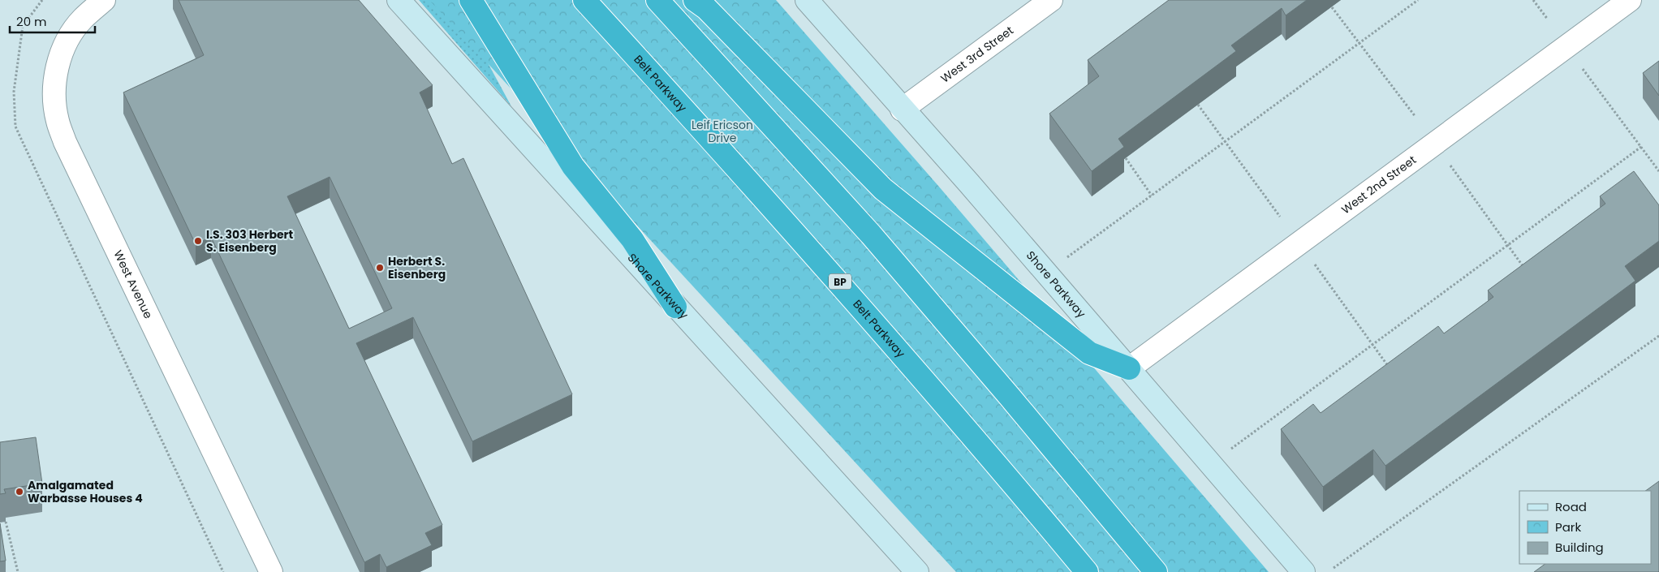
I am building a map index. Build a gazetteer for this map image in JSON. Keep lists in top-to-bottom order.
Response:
{
  "streets": {
    "highway": ["Belt Parkway", "BP"],
    "main road": ["Shore Parkway"],
    "street": ["West 3rd Street", "West 2nd Street", "West Avenue"]
  },
  "crossings": [
    ["West 3rd Street", "Shore Parkway"],
    ["West 2nd Street", "Shore Parkway"]
  ],
  "parks": ["Leif Ericson Drive"],
  "places": ["I.S. 303 Herbert S. Eisenberg", "Herbert S. Eisenberg", "Amalgamated Warbasse Houses 4"],
  "legend": ["Road", "Park", "Building"],
  "scale_bar": "20 m"
}
